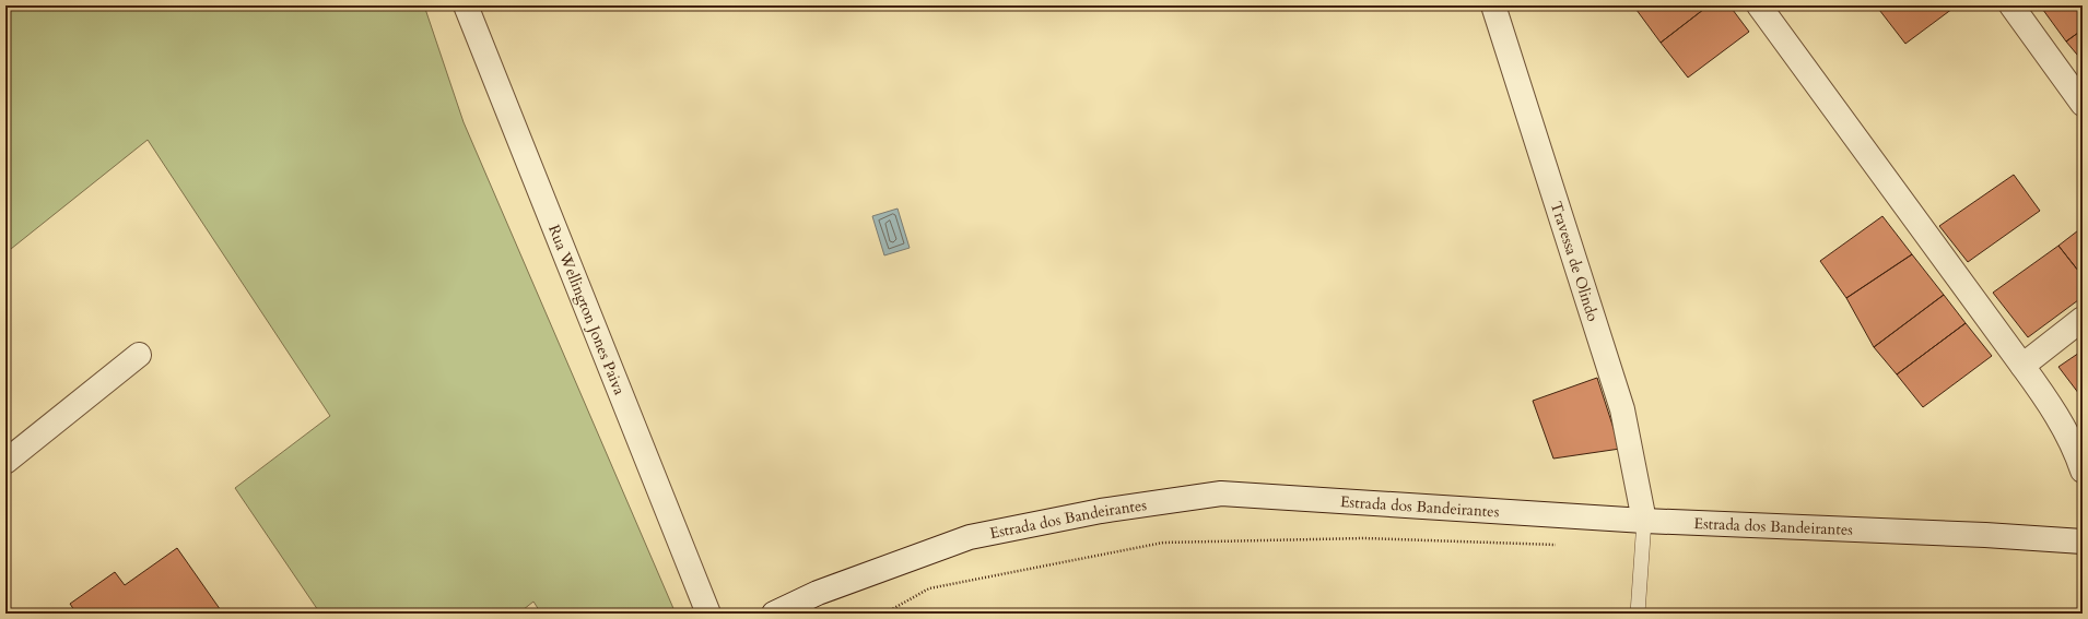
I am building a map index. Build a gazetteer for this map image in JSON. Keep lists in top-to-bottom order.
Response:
{
  "streets": {
    "street": ["Travessa de Olindo", "Rua Wellington Jones Paiva", "Estrada dos Bandeirantes"]
  },
  "crossings": [
    ["Travessa de Olindo", "Estrada dos Bandeirantes"]
  ]
}
